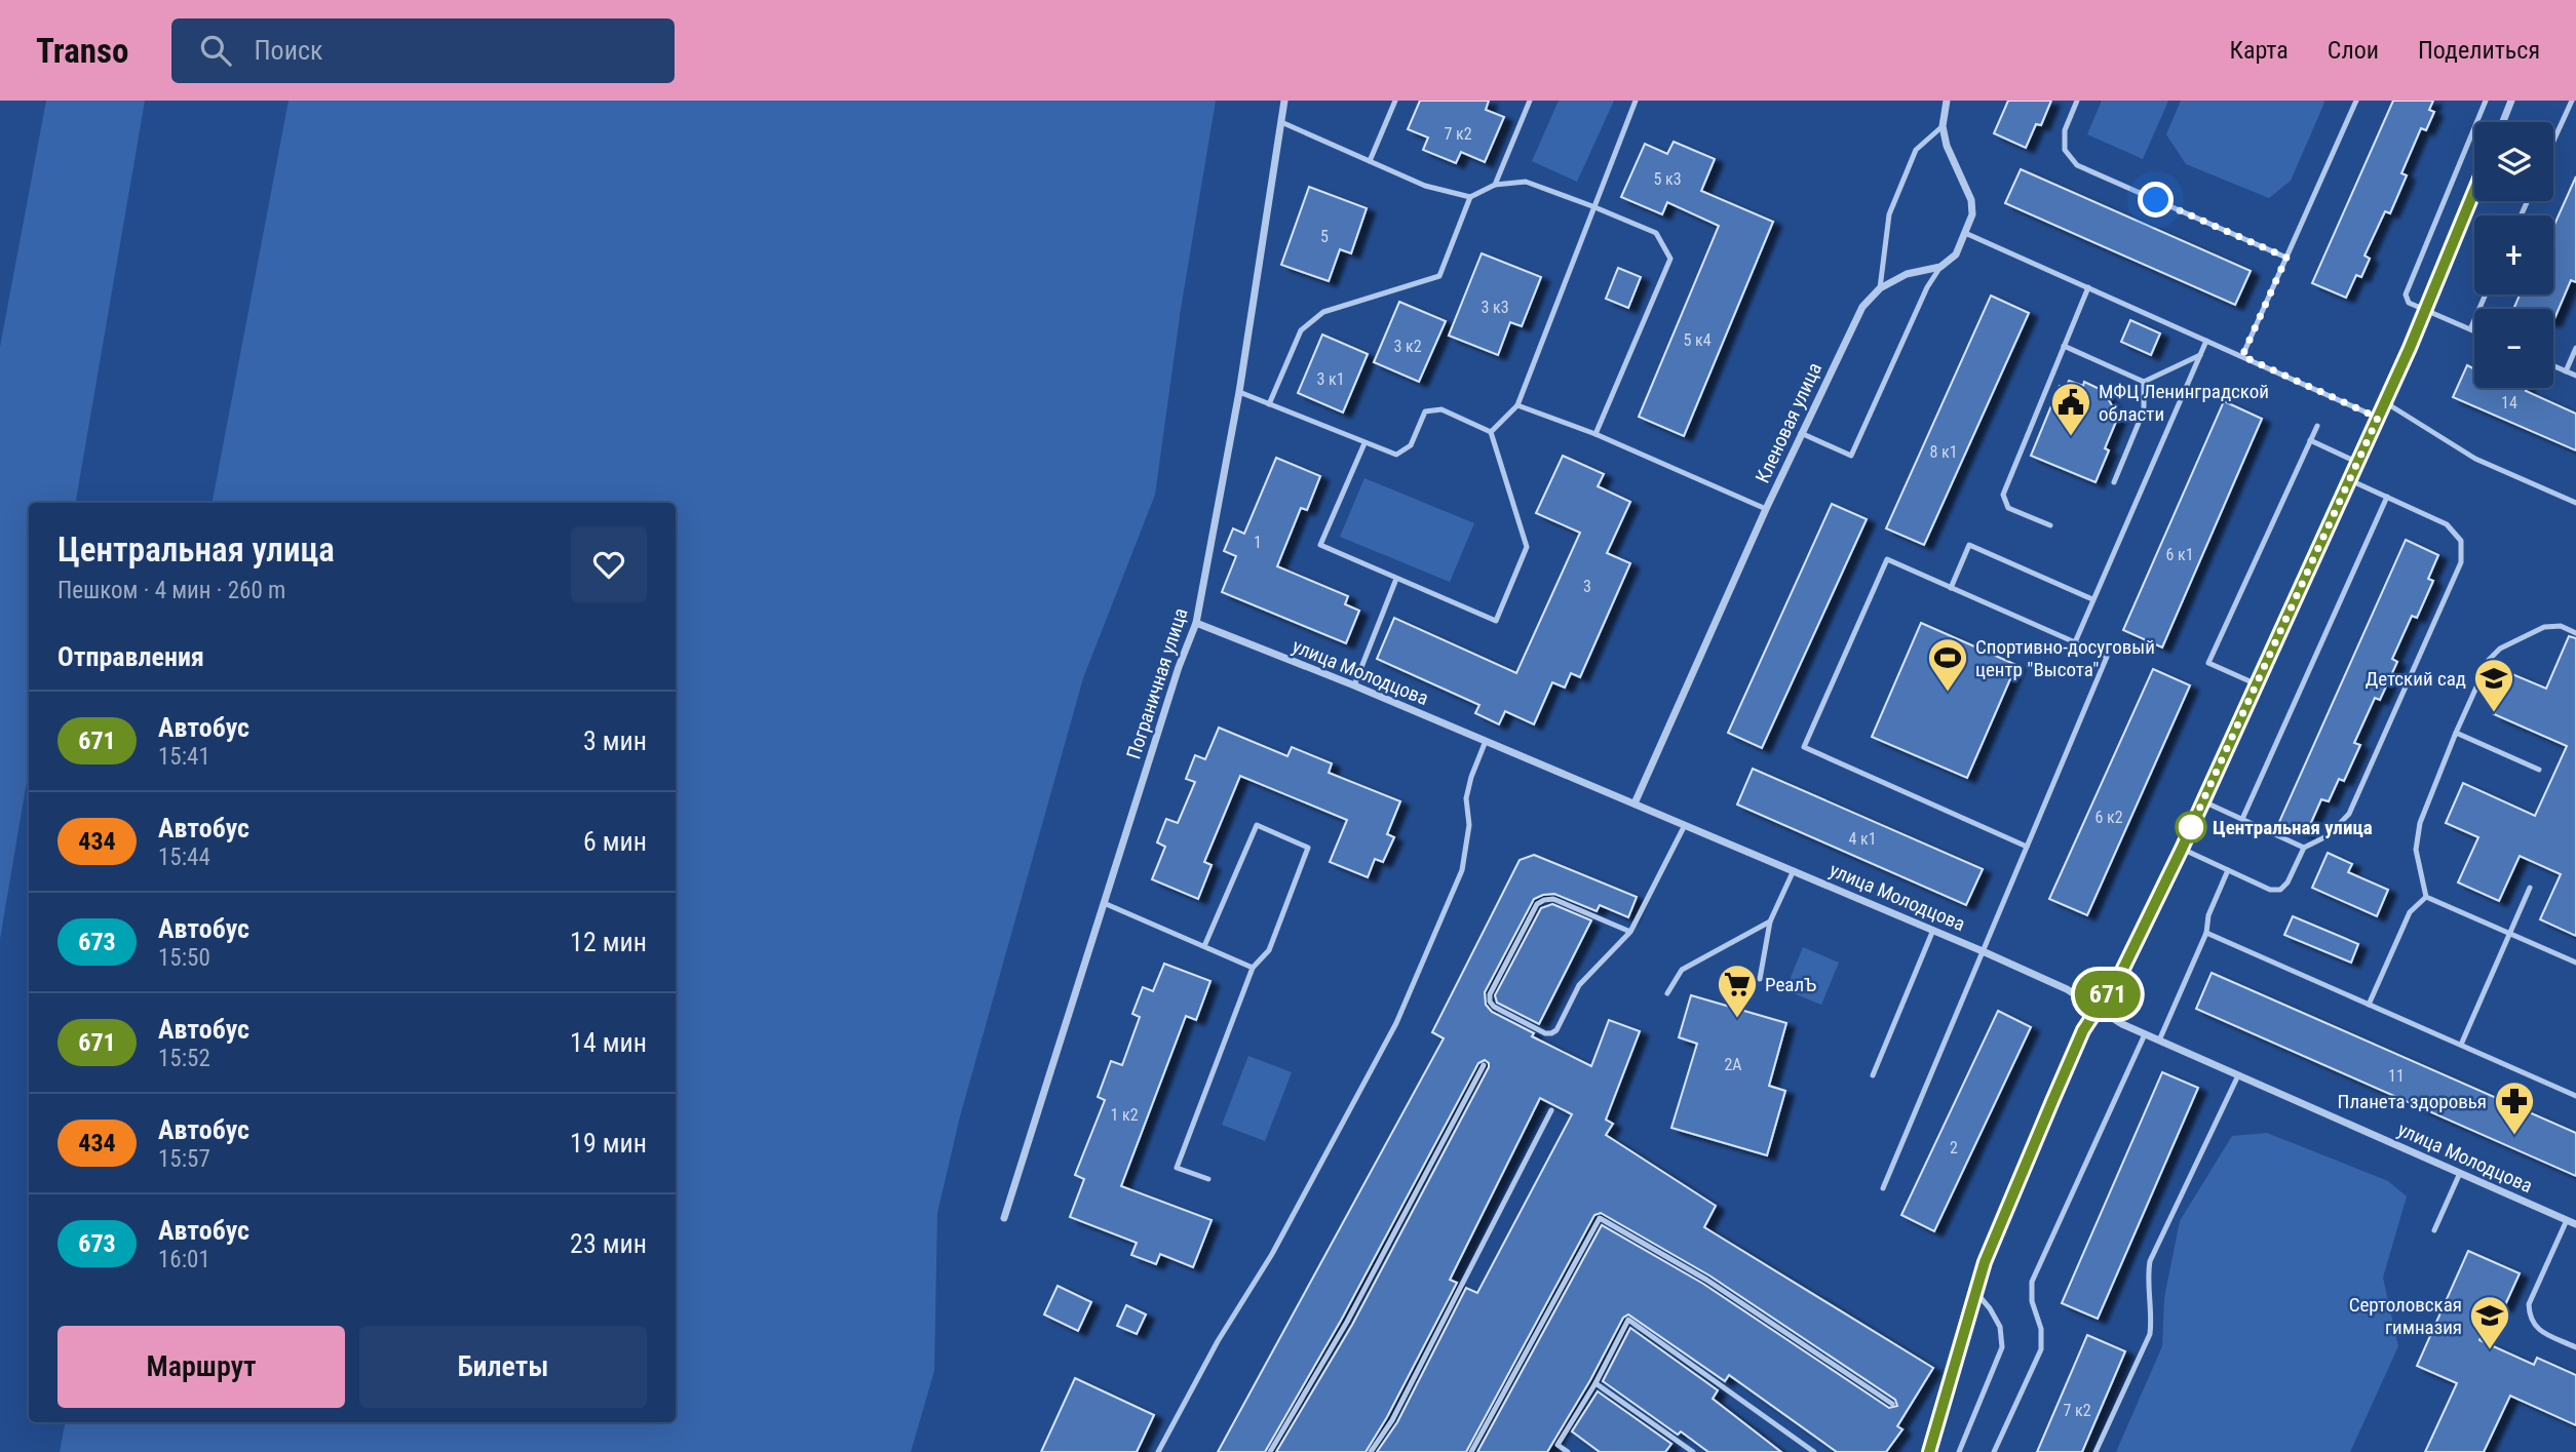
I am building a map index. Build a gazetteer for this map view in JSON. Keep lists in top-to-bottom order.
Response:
{
  "streets": {
    "street": ["Кленовая улица", "улица Молодцова", "Пограничная улица"]
  },
  "crossings": [
    ["Кленовая улица", "улица Молодцова"],
    ["улица Молодцова", "Пограничная улица"]
  ],
  "places": {
    "public building": ["МФЦ Ленинградской области"],
    "sports": ["Спортивно-досуговый центр \"Высота\""],
    "school or university": ["Детский сад", "Сертоловская гимназия"],
    "other": ["Центральная улица"],
    "supermarket": ["РеалЪ"],
    "pharmacy": ["Планета здоровья"]
  },
  "lines": ["bus line 671"],
  "house_numbers": [
    "7 к2",
    "5 к3",
    "5",
    "3 к3",
    "5 к4",
    "3 к2",
    "3 к1",
    "14",
    "8 к1",
    "1",
    "6 к1",
    "3",
    "6 к2",
    "4 к1",
    "2А",
    "11",
    "1 к2",
    "2",
    "7 к2"
  ],
  "page": {
    "header": "Transo",
    "search": "Поиск",
    "nav": ["Карта", "Слои", "Поделиться"],
    "on_map": "671",
    "map_buttons": ["+", "−"],
    "heading": [
      ["Центральная улица", "Пешком · 4 мин · 260 m"],
      "Отправления"
    ],
    "list": [
      {
        "mark": "671",
        "name": "Автобус",
        "note": "15:41",
        "value": "3 мин"
      },
      {
        "mark": "434",
        "name": "Автобус",
        "note": "15:44",
        "value": "6 мин"
      },
      {
        "mark": "673",
        "name": "Автобус",
        "note": "15:50",
        "value": "12 мин"
      },
      {
        "mark": "671",
        "name": "Автобус",
        "note": "15:52",
        "value": "14 мин"
      },
      {
        "mark": "434",
        "name": "Автобус",
        "note": "15:57",
        "value": "19 мин"
      },
      {
        "mark": "673",
        "name": "Автобус",
        "note": "16:01",
        "value": "23 мин"
      }
    ],
    "buttons": ["Маршрут", "Билеты"]
  }
}
